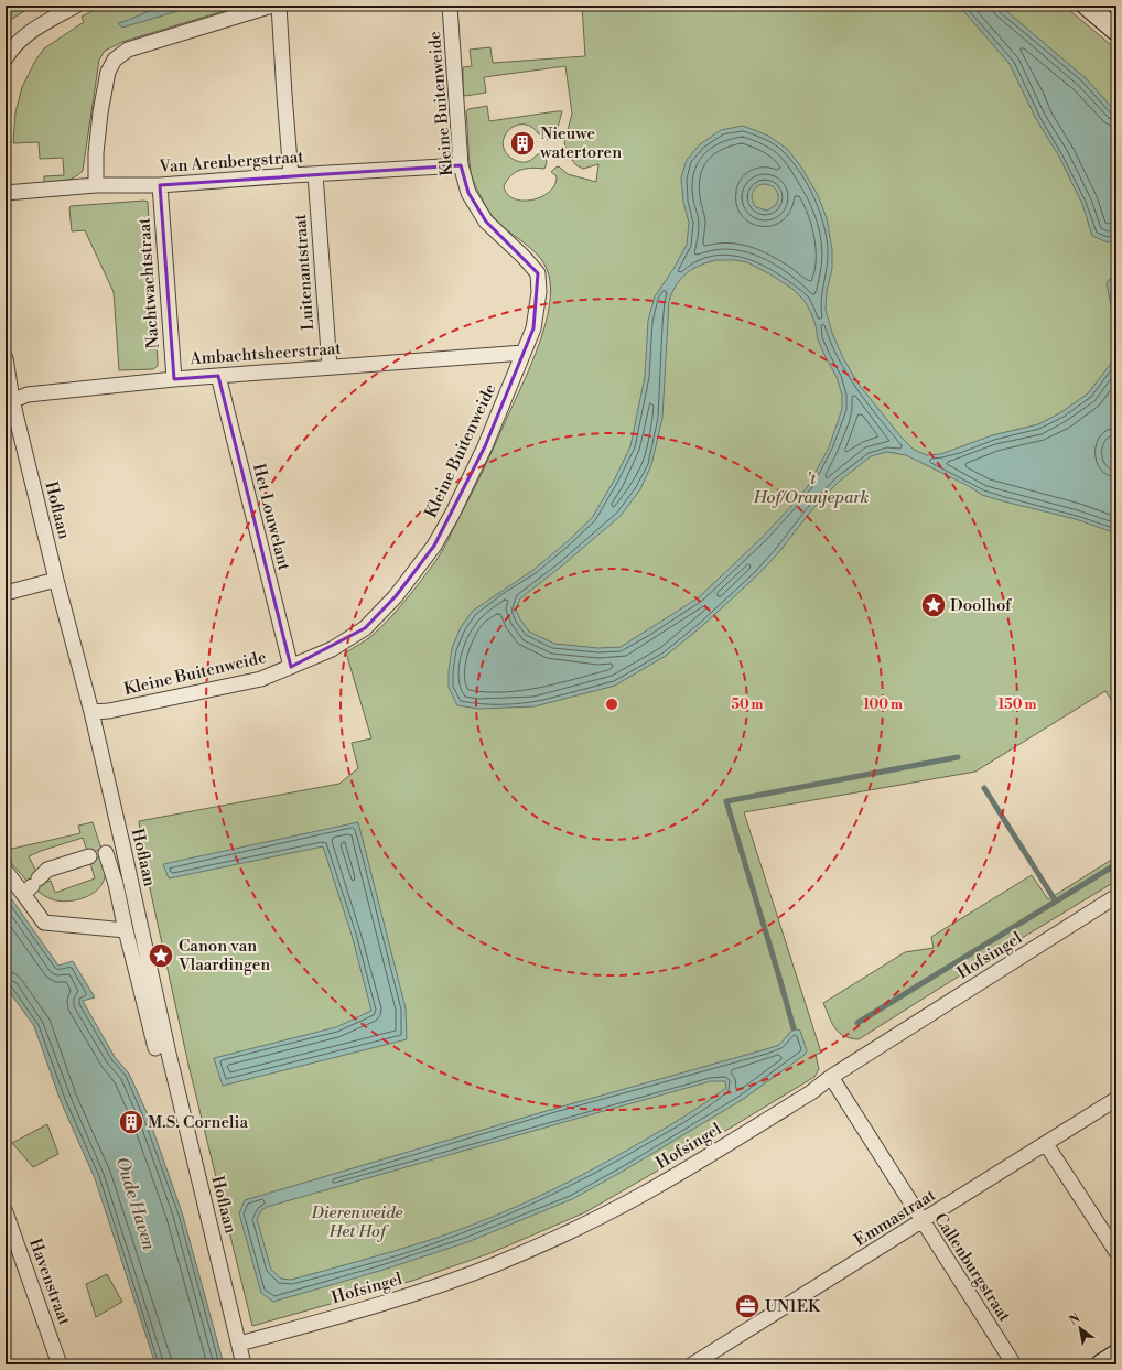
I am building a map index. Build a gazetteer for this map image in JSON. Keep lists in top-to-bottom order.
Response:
{
  "streets": {
    "street": [
      "Kleine Buitenweide",
      "Van Arenbergstraat",
      "Luitenantstraat",
      "Nachtwachtstraat",
      "Ambachtsheerstraat",
      "Hoflaan",
      "Het Louwelant",
      "Hofsingel",
      "Emmastraat",
      "Callenburgstraat",
      "Havenstraat"
    ]
  },
  "crossings": [
    ["Kleine Buitenweide", "Van Arenbergstraat"],
    ["Kleine Buitenweide", "Ambachtsheerstraat"],
    ["Kleine Buitenweide", "Hoflaan"],
    ["Kleine Buitenweide", "Het Louwelant"],
    ["Van Arenbergstraat", "Luitenantstraat"],
    ["Van Arenbergstraat", "Nachtwachtstraat"],
    ["Luitenantstraat", "Ambachtsheerstraat"],
    ["Nachtwachtstraat", "Ambachtsheerstraat"],
    ["Ambachtsheerstraat", "Hoflaan"],
    ["Ambachtsheerstraat", "Het Louwelant"],
    ["Hoflaan", "Hofsingel"],
    ["Hofsingel", "Callenburgstraat"],
    ["Emmastraat", "Callenburgstraat"]
  ],
  "water": ["Oude Haven"],
  "parks": ["'t Hof/Oranjepark", "Dierenweide Het Hof"],
  "places": {
    "building": ["Nieuwe watertoren", "M.S. Cornelia"],
    "place": ["Doolhof", "Canon van Vlaardingen"],
    "office": ["UN1EK"]
  },
  "north": "top left",
  "rings": ["50 m", "100 m", "150 m"]
}
